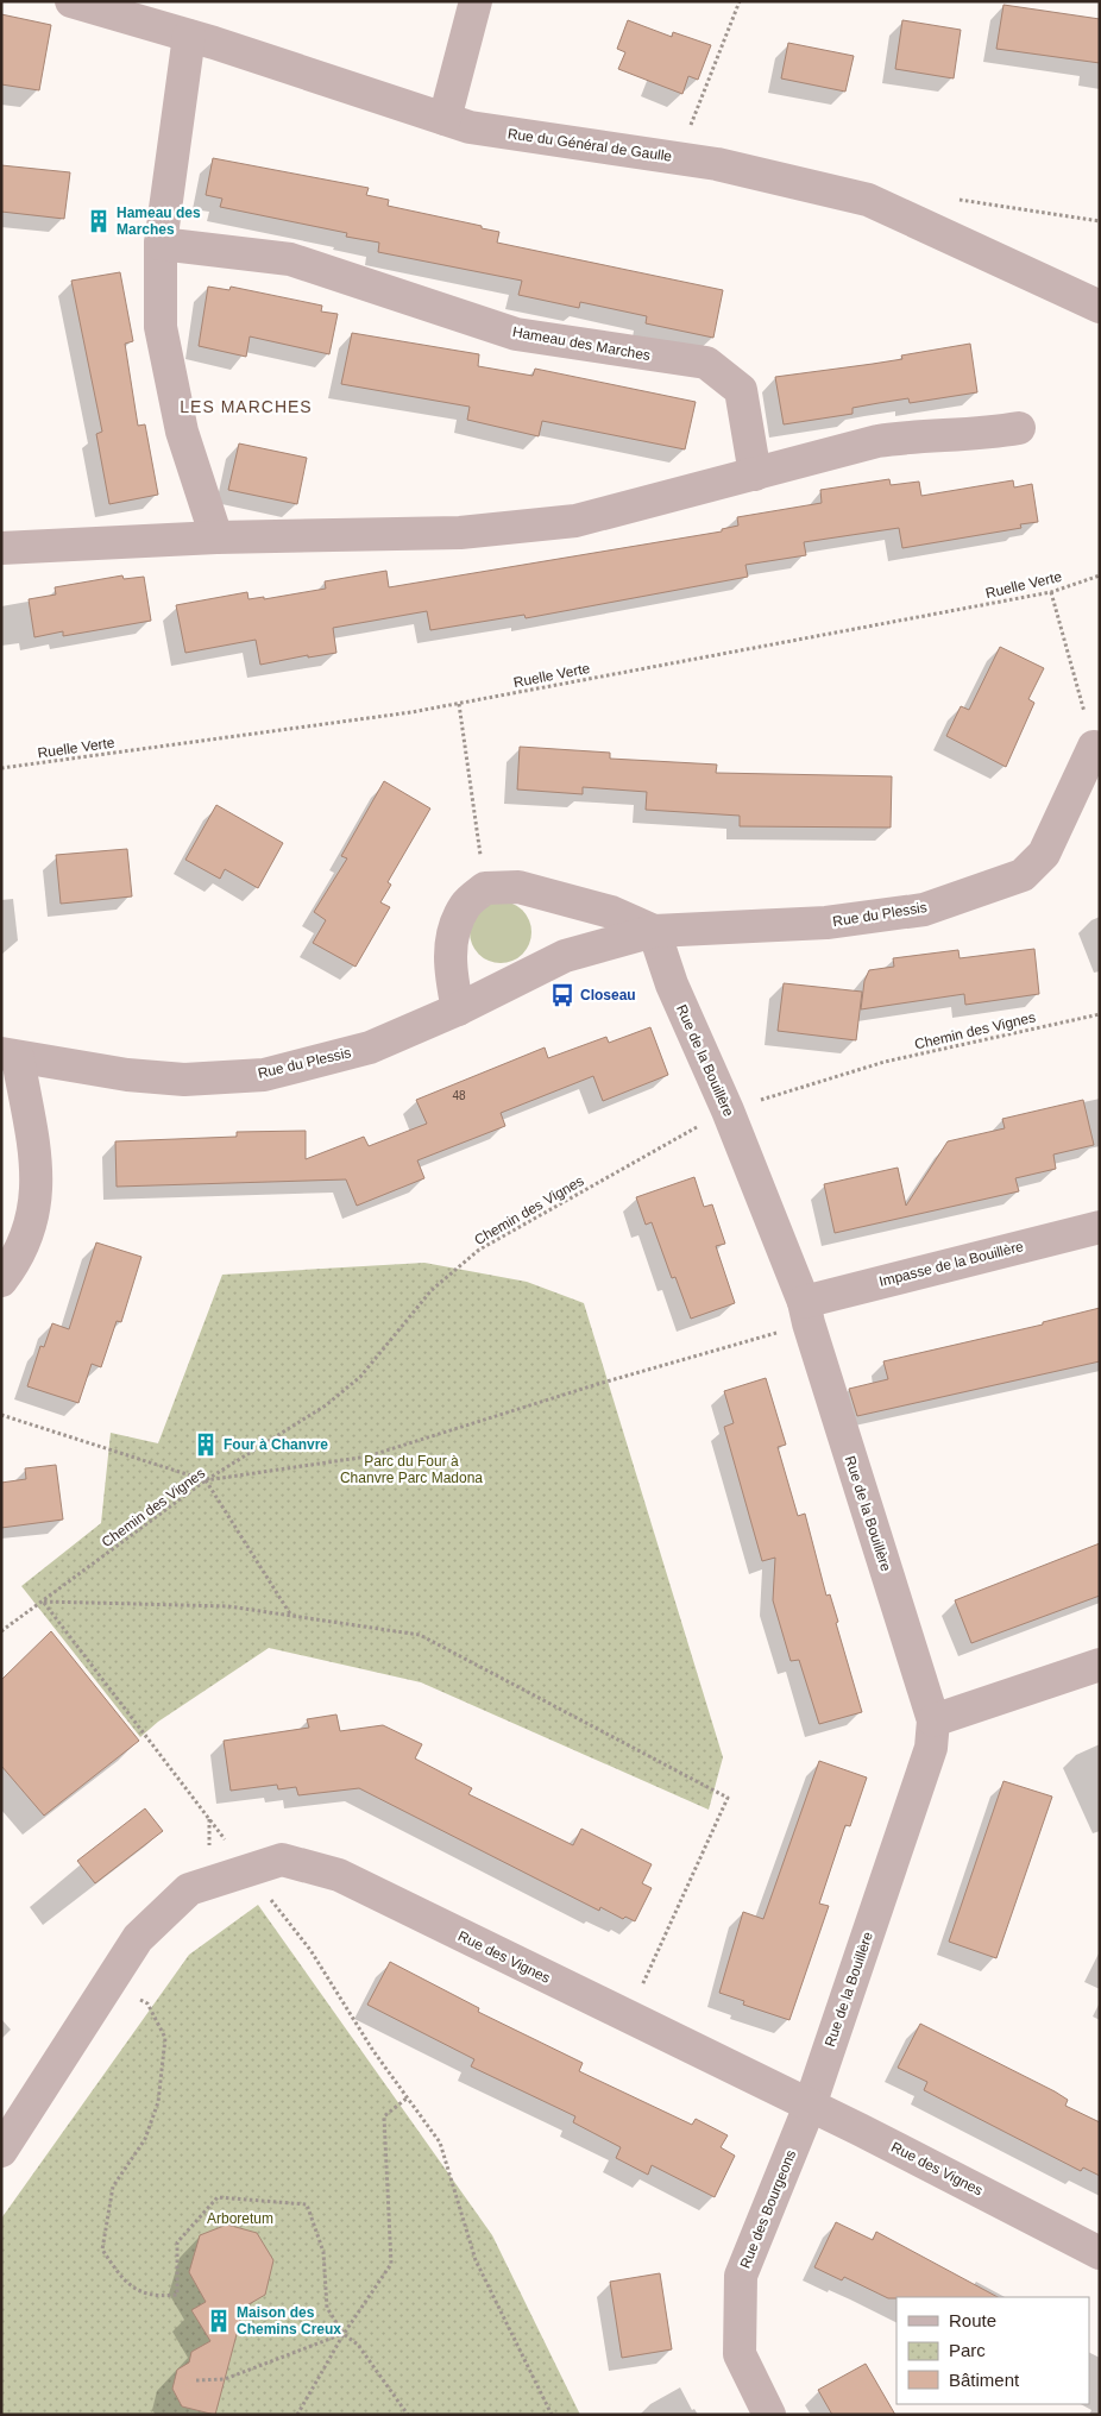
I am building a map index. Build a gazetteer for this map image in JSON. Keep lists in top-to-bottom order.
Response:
{
  "streets": {
    "street": [
      "Rue du Général de Gaulle",
      "Hameau des Marches",
      "Rue du Plessis",
      "Rue de la Bouillère",
      "Impasse de la Bouillère",
      "Rue des Vignes",
      "Rue des Bourgeons"
    ],
    "path": ["Ruelle Verte", "Chemin des Vignes"]
  },
  "crossings": [
    ["Rue du Plessis", "Rue de la Bouillère"],
    ["Chemin des Vignes", "Rue de la Bouillère"],
    ["Rue de la Bouillère", "Impasse de la Bouillère"],
    ["Rue de la Bouillère", "Rue des Vignes"],
    ["Rue de la Bouillère", "Rue des Bourgeons"],
    ["Rue des Vignes", "Rue des Bourgeons"]
  ],
  "districts": ["LES MARCHES"],
  "parks": ["Parc du Four à Chanvre Parc Madona", "Arboretum"],
  "places": {
    "building": ["Hameau des Marches", "Four à Chanvre", "Maison des Chemins Creux"],
    "bus stop": ["Closeau"]
  },
  "house_numbers": ["48"],
  "legend": ["Route", "Parc", "Bâtiment"]
}
